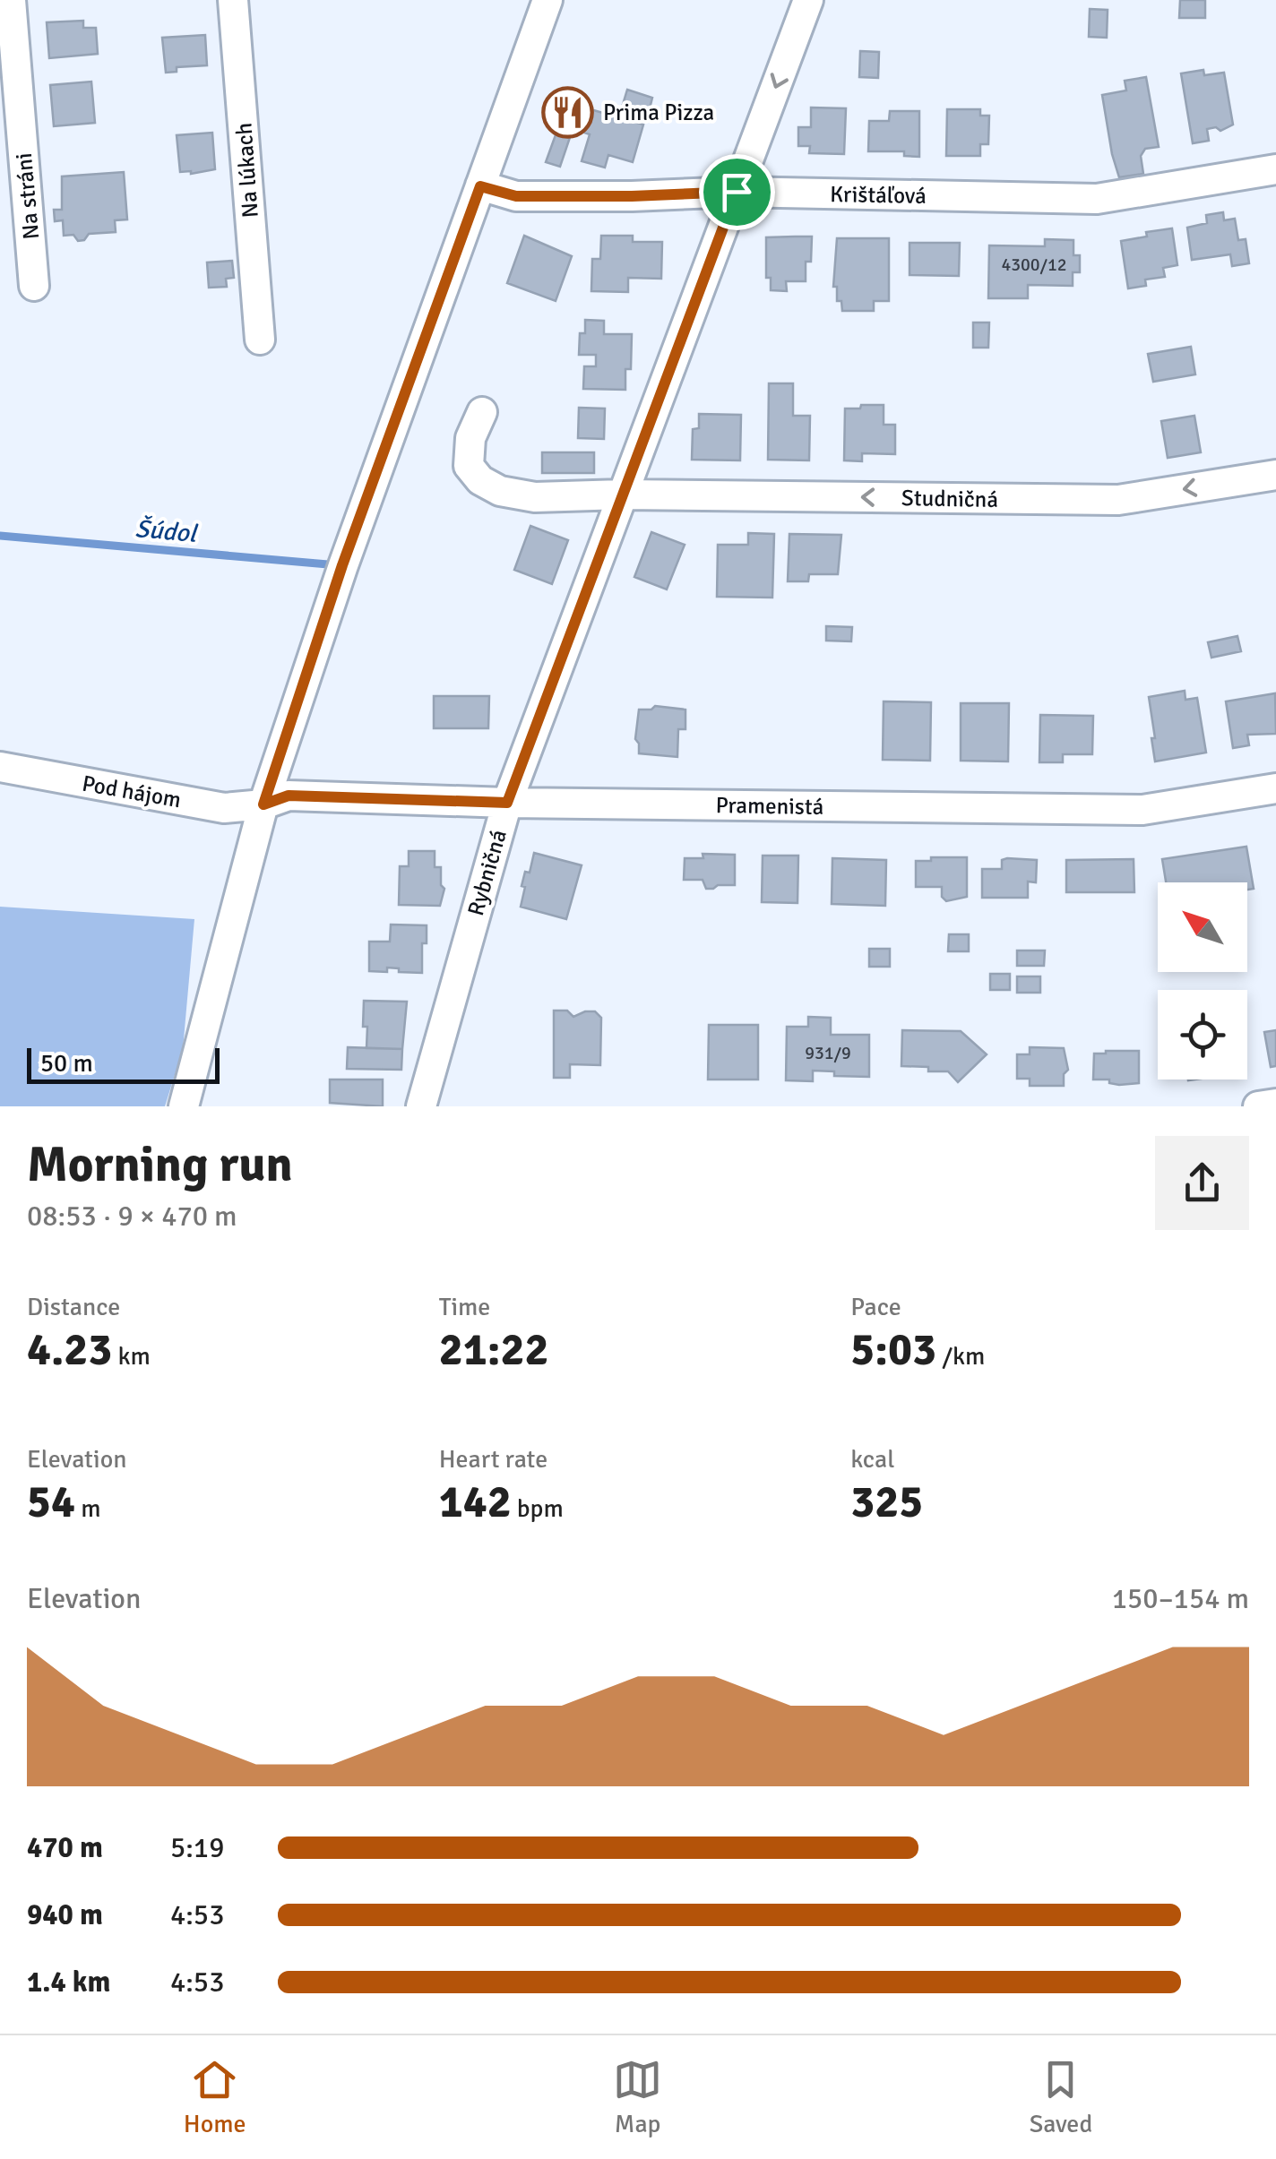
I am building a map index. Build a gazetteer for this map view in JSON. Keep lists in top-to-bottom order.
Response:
{
  "streets": {
    "street": [
      "Na lúkach",
      "Krištáľová",
      "Na stráni",
      "Studničná",
      "Pod hájom",
      "Pramenistá",
      "Rybničná"
    ]
  },
  "crossings": [
    ["Krištáľová", "Rybničná"],
    ["Studničná", "Rybničná"],
    ["Pod hájom", "Pramenistá"],
    ["Pramenistá", "Rybničná"]
  ],
  "one_way": ["Studničná"],
  "water": ["Šúdol"],
  "places": {
    "restaurant": ["Prima Pizza"]
  },
  "house_numbers": ["4300/12", "931/9"],
  "scale_bar": "50 m",
  "north": "top left",
  "page": {
    "scale": "50 m",
    "heading": ["Morning run", "08:53 · 9 × 470 m"],
    "stats": [
      ["Distance", "4.23 km"],
      ["Time", "21:22"],
      ["Pace", "5:03 /km"],
      ["Elevation", "54 m"],
      ["Heart rate", "142 bpm"],
      ["kcal", "325"]
    ],
    "chart": ["Elevation", "150–154 m"],
    "list": [
      {
        "name": "470 m",
        "note": "5:19"
      },
      {
        "name": "940 m",
        "note": "4:53"
      },
      {
        "name": "1.4 km",
        "note": "4:53"
      }
    ],
    "tabs": ["Home", "Map", "Saved"]
  }
}
